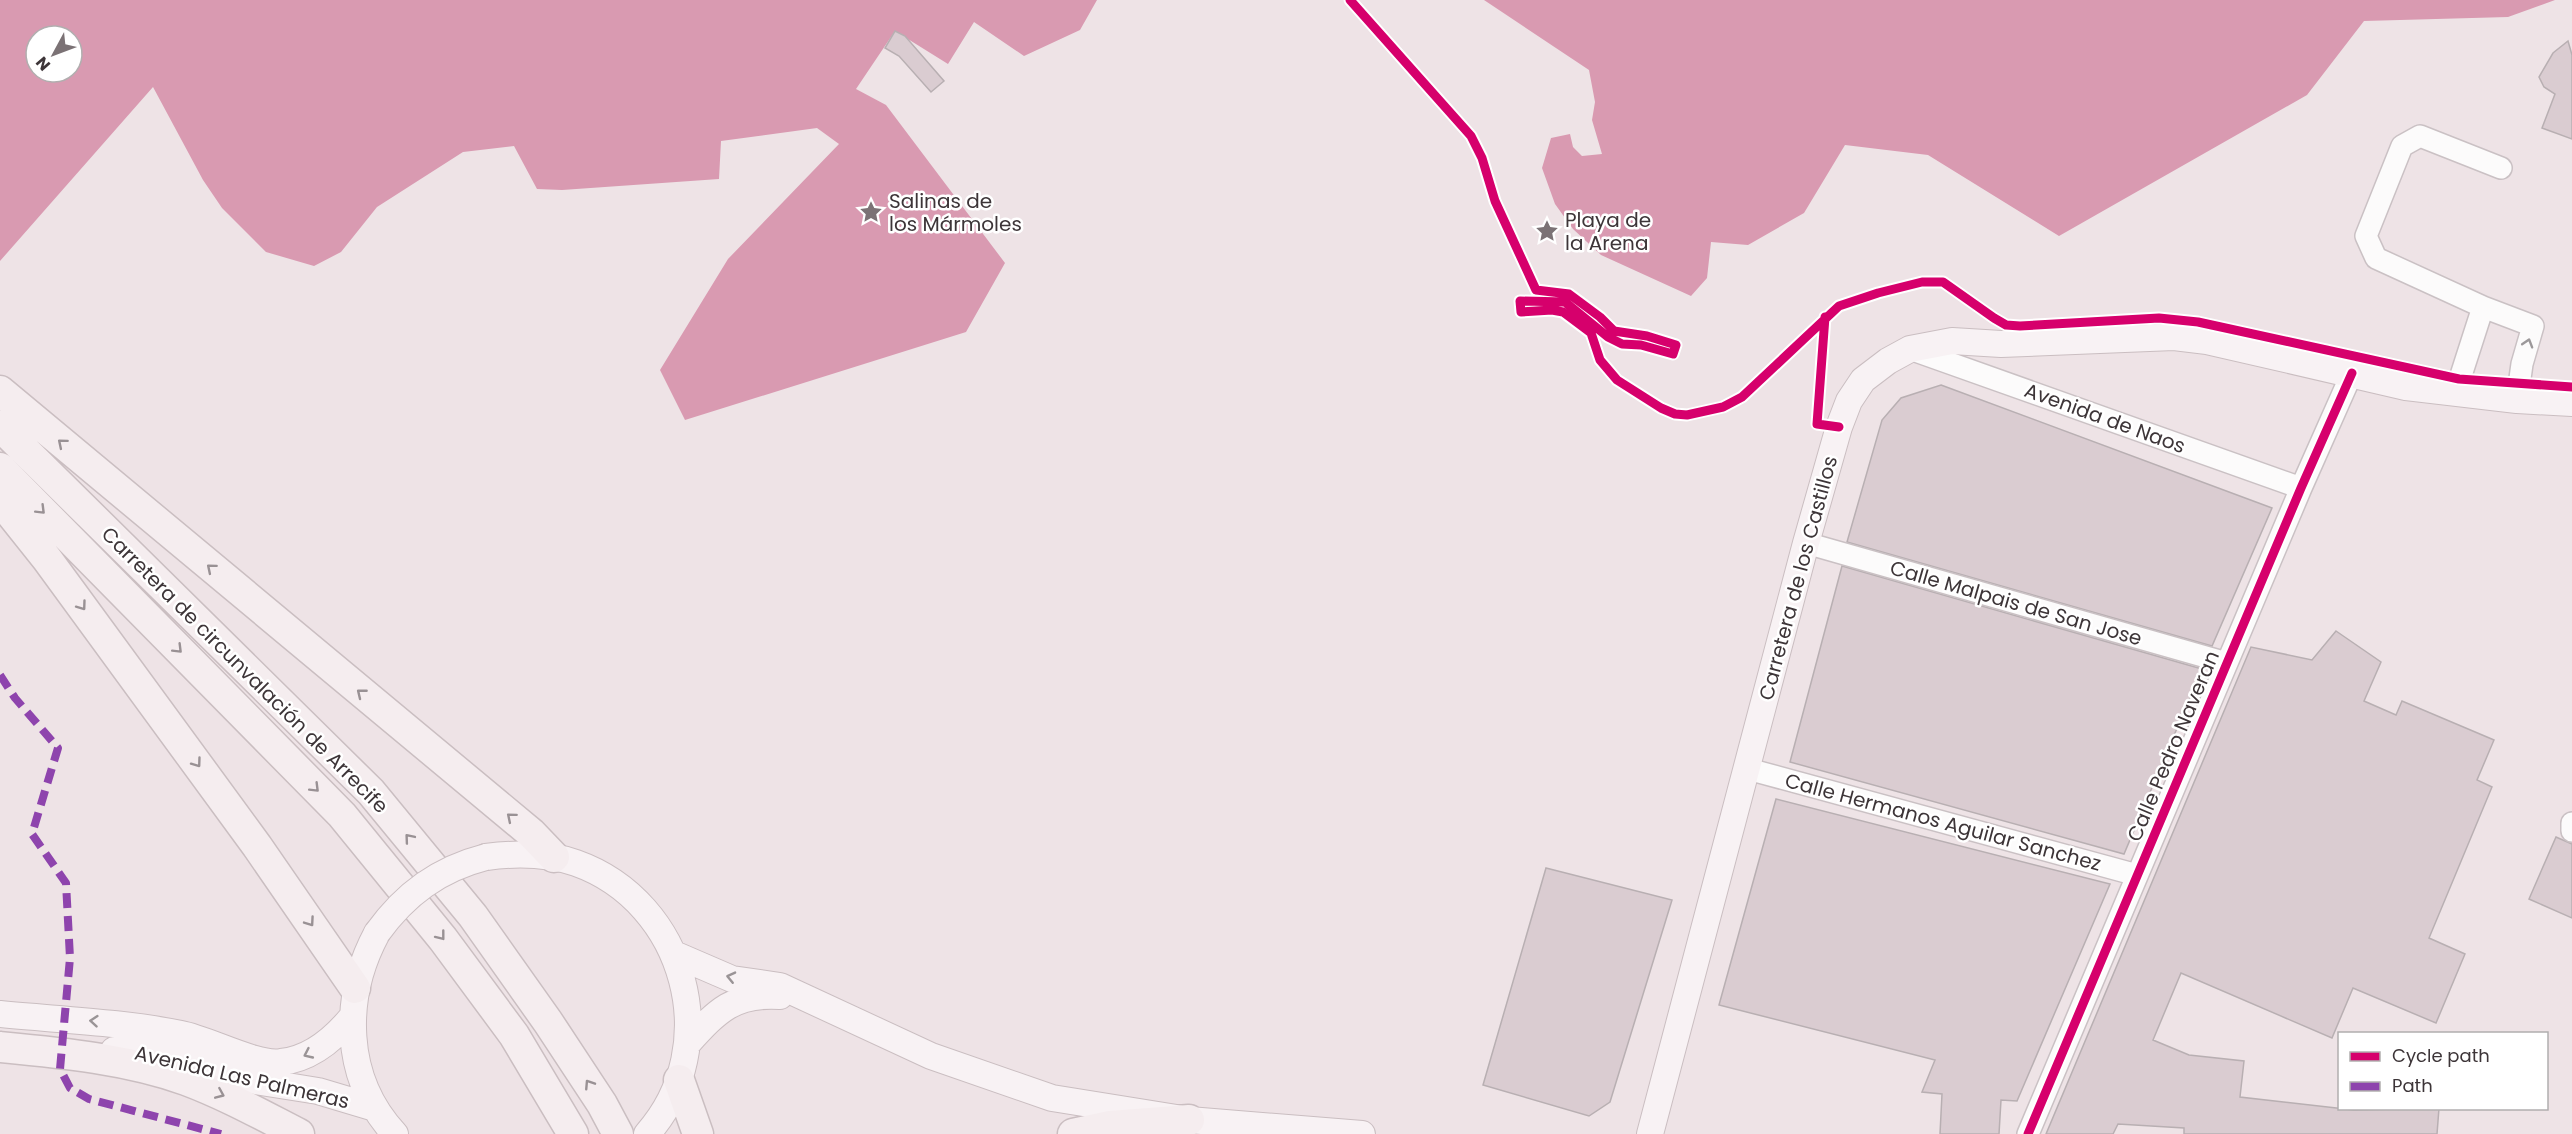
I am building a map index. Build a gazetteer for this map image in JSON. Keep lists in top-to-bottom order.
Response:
{
  "streets": {
    "highway": ["Carretera de circunvalación de Arrecife"],
    "main road": ["Carretera de los Castillos", "Avenida Las Palmeras"],
    "street": [
      "Avenida de Naos",
      "Calle Malpais de San Jose",
      "Calle Pedro Naveran",
      "Calle Hermanos Aguilar Sanchez"
    ]
  },
  "crossings": [
    ["Avenida de Naos", "Carretera de los Castillos"],
    ["Avenida de Naos", "Calle Pedro Naveran"],
    ["Carretera de los Castillos", "Calle Malpais de San Jose"],
    ["Carretera de los Castillos", "Calle Pedro Naveran"],
    ["Carretera de los Castillos", "Calle Hermanos Aguilar Sanchez"],
    ["Calle Malpais de San Jose", "Calle Pedro Naveran"],
    ["Calle Pedro Naveran", "Calle Hermanos Aguilar Sanchez"]
  ],
  "places": {
    "place": ["Salinas de los Mármoles", "Playa de la Arena"]
  },
  "legend": ["Cycle path", "Path"],
  "north": "bottom left"
}
